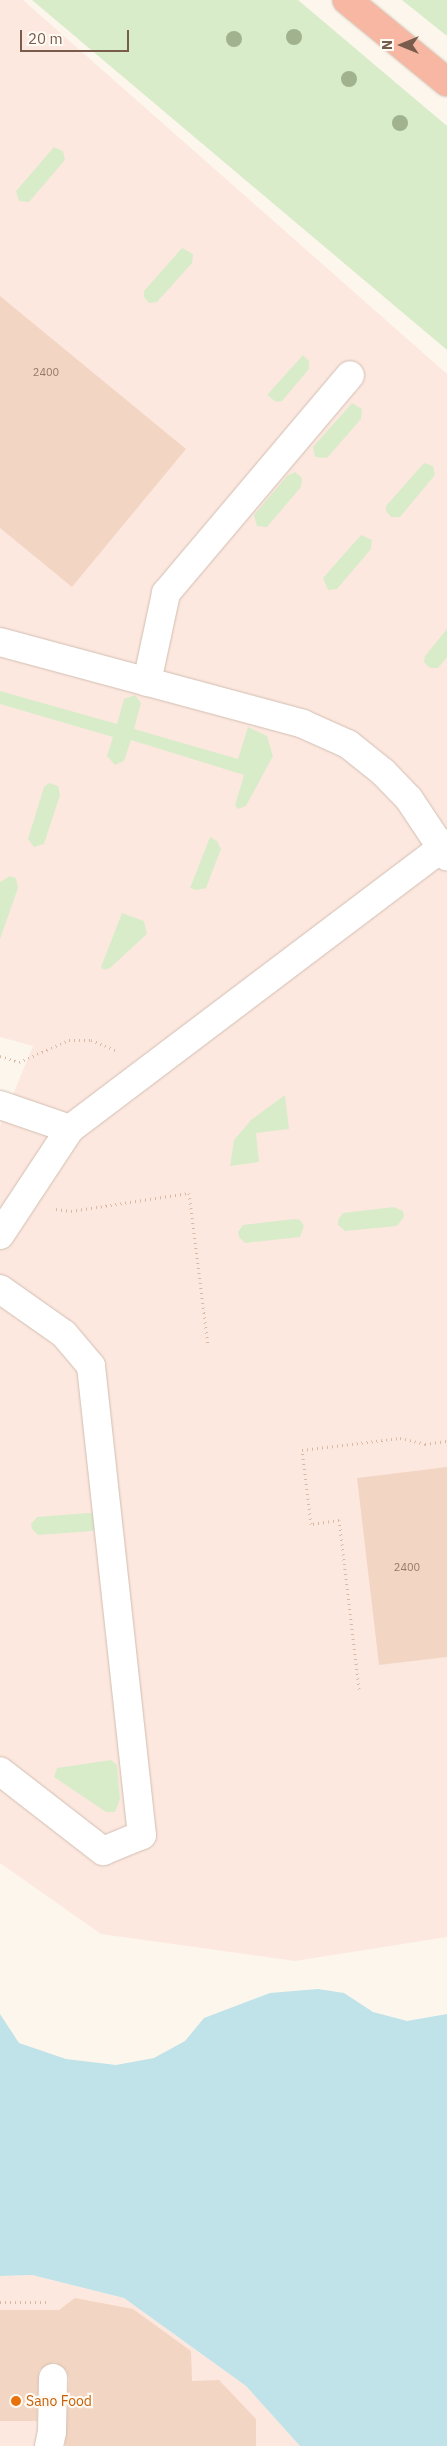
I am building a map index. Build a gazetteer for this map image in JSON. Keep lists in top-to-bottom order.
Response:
{
  "places": ["Sano Food"],
  "house_numbers": ["2400", "2400"],
  "scale_bar": "20 m",
  "north": "left"
}
